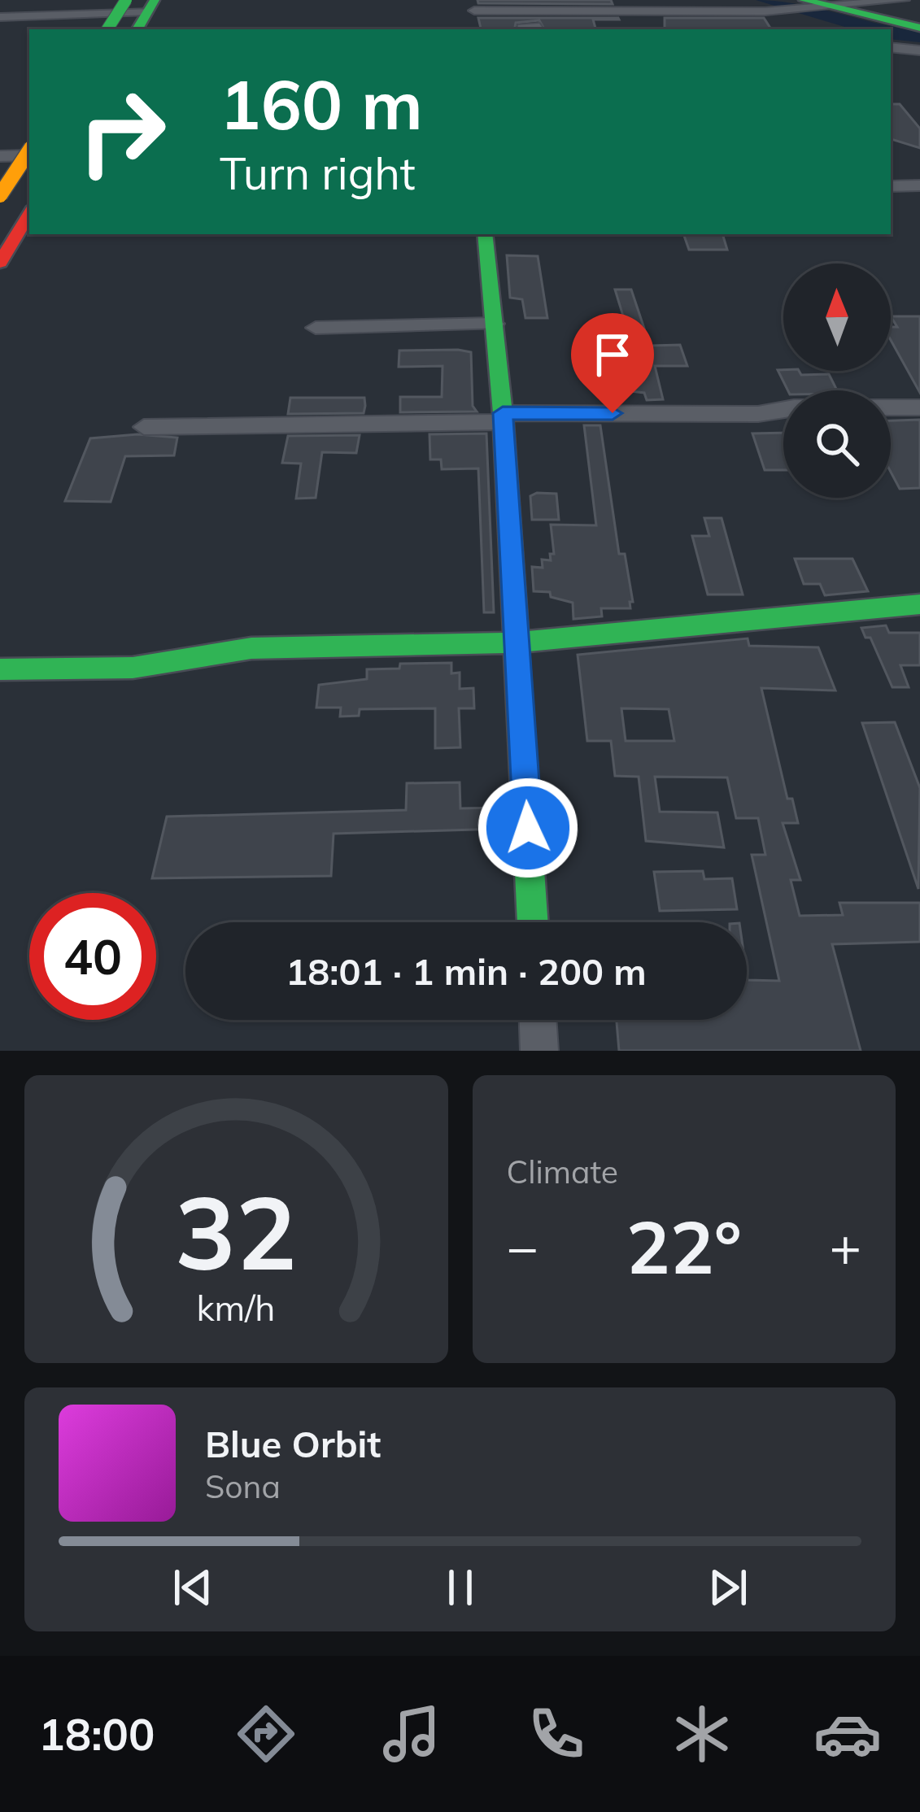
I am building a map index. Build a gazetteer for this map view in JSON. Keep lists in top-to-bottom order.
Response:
{
  "north": "top",
  "page": {
    "turn": ["160 m", "Turn right"],
    "limit": "40",
    "trip": "18:01 · 1 min · 200 m",
    "tile": "Climate",
    "heat": ["−", "22°", "+"],
    "song": ["Blue Orbit", "Sona"],
    "tabs": "18:00",
    "gauge": ["32", "km/h"]
  }
}
